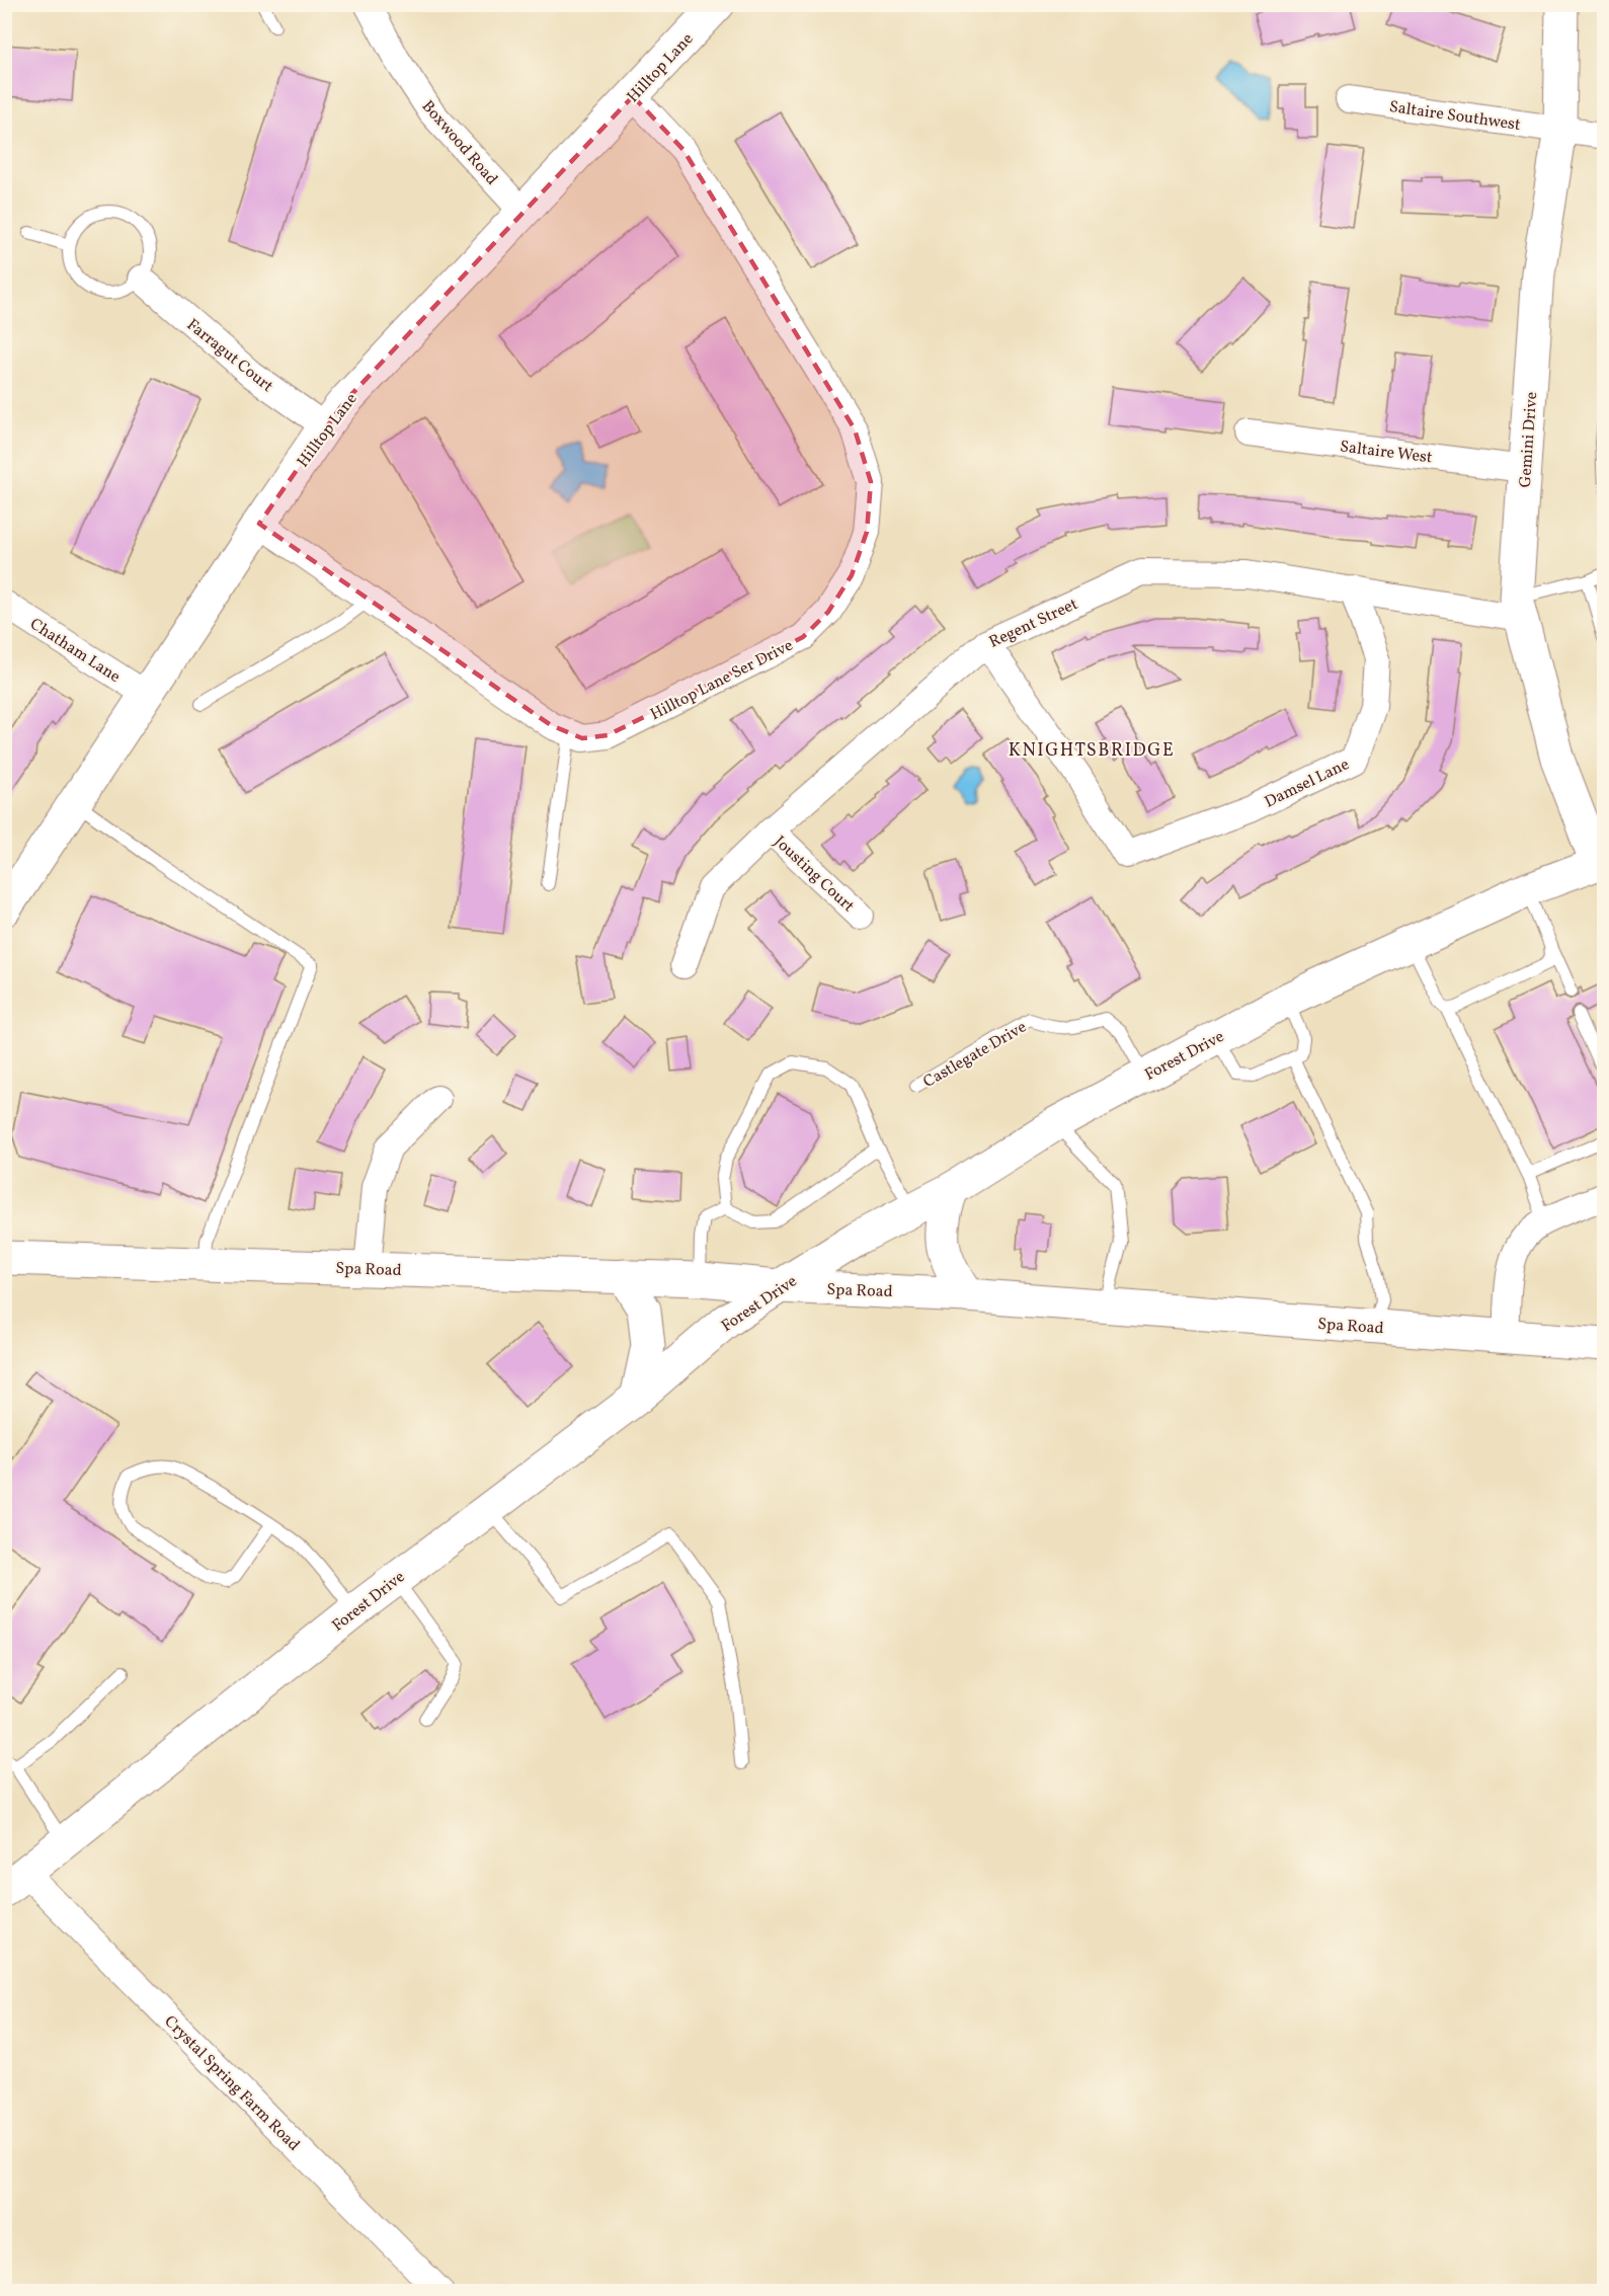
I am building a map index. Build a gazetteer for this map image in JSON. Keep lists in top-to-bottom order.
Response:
{
  "streets": {
    "main road": [
      "Hilltop Lane",
      "Gemini Drive",
      "Forest Drive",
      "Spa Road"
    ],
    "street": [
      "Saltaire Southwest",
      "Boxwood Road",
      "Farragut Court",
      "Saltaire West",
      "Regent Street",
      "Chatham Lane",
      "Hilltop Lane Ser Drive",
      "Damsel Lane",
      "Jousting Court",
      "Crystal Spring Farm Road"
    ],
    "lane": ["Castlegate Drive"]
  },
  "crossings": [
    ["Hilltop Lane", "Boxwood Road"],
    ["Hilltop Lane", "Farragut Court"],
    ["Hilltop Lane", "Chatham Lane"],
    ["Hilltop Lane", "Hilltop Lane Ser Drive"],
    ["Saltaire Southwest", "Gemini Drive"],
    ["Gemini Drive", "Saltaire West"],
    ["Gemini Drive", "Regent Street"],
    ["Gemini Drive", "Forest Drive"],
    ["Regent Street", "Damsel Lane"],
    ["Regent Street", "Jousting Court"],
    ["Castlegate Drive", "Forest Drive"],
    ["Forest Drive", "Spa Road"],
    ["Forest Drive", "Crystal Spring Farm Road"]
  ],
  "districts": ["KNIGHTSBRIDGE"]
}
